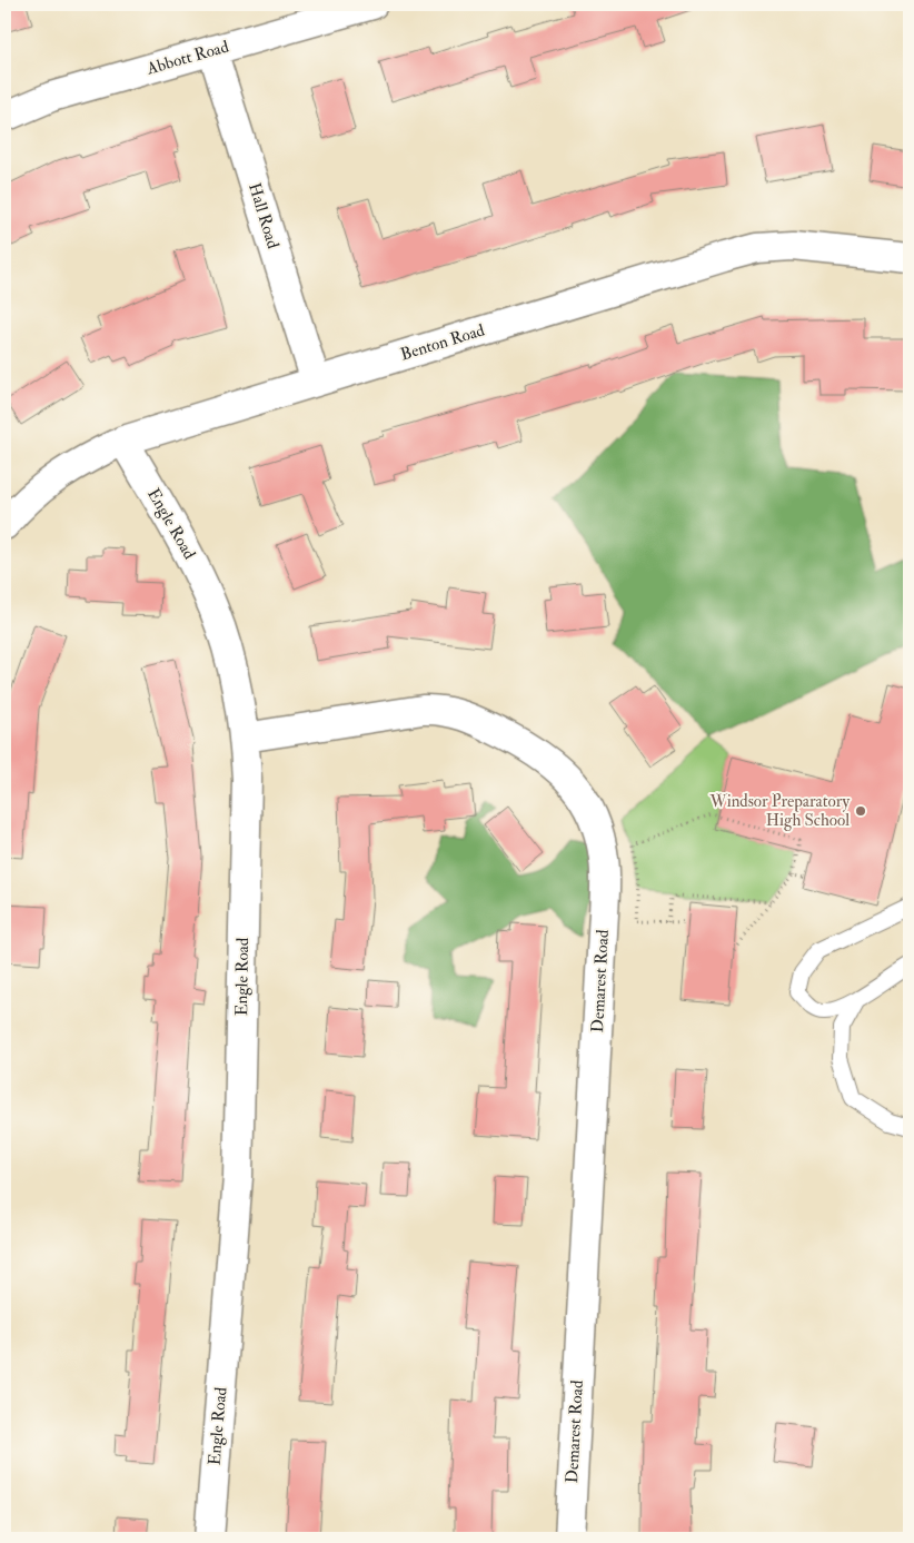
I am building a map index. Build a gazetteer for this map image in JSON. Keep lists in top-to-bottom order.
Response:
{
  "streets": {
    "street": [
      "Abbott Road",
      "Hall Road",
      "Benton Road",
      "Engle Road",
      "Demarest Road"
    ]
  },
  "crossings": [
    ["Abbott Road", "Hall Road"],
    ["Hall Road", "Benton Road"],
    ["Benton Road", "Engle Road"],
    ["Engle Road", "Demarest Road"]
  ],
  "places": ["Windsor Preparatory High School"]
}
